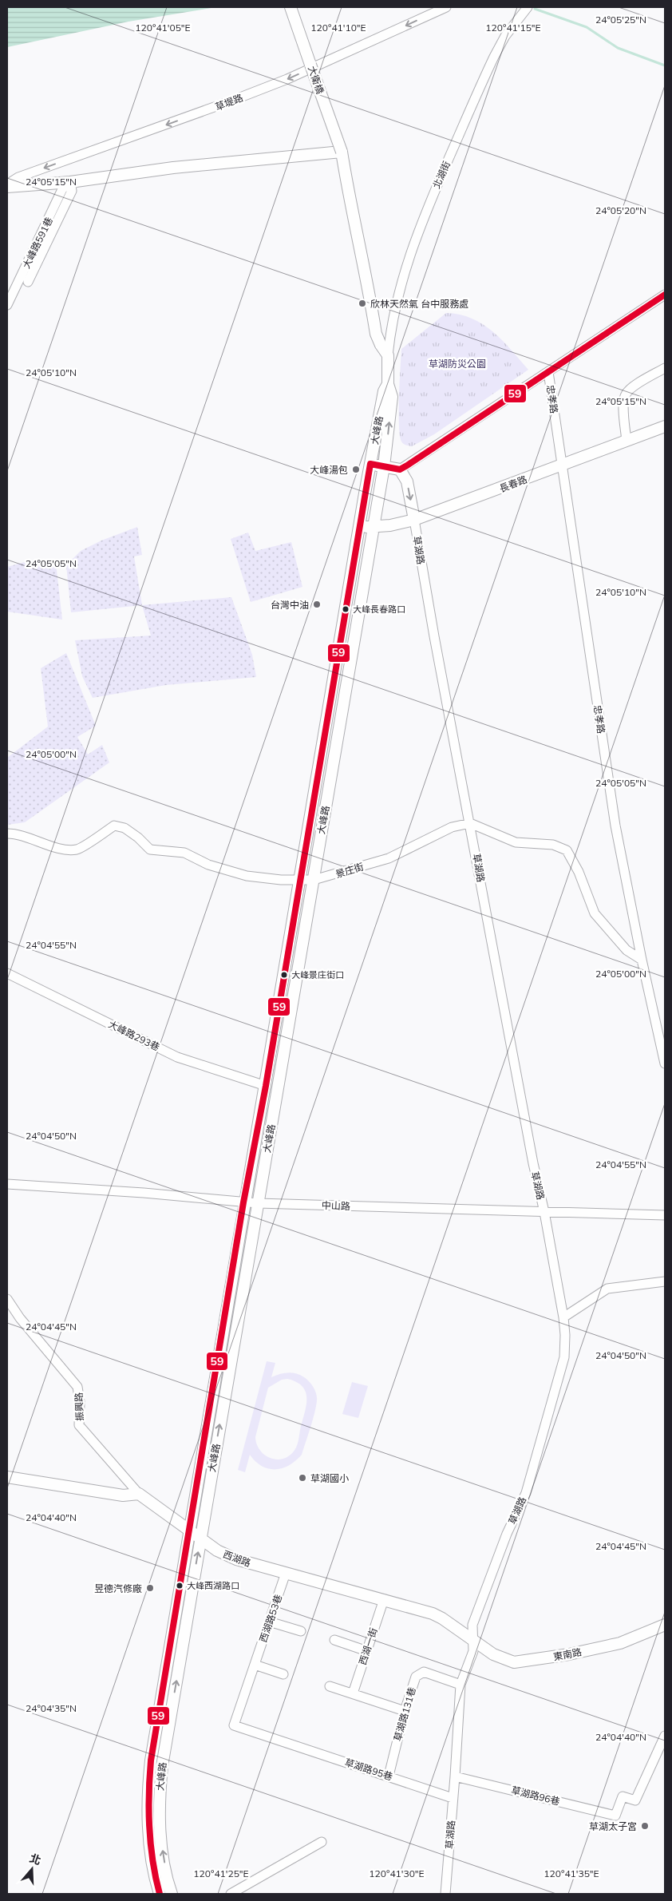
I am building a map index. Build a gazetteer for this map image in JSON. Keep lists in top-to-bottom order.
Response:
{
  "streets": {
    "street": [
      "大衛橋",
      "草堤路",
      "北湖街",
      "大峰路591巷",
      "忠孝路",
      "大峰路",
      "長春路",
      "草湖路",
      "景庄街",
      "大峰路293巷",
      "中山路",
      "振興路",
      "西湖路",
      "西湖路53巷",
      "西湖一街",
      "東南路",
      "草湖路131巷",
      "草湖路95巷",
      "草湖路96巷"
    ]
  },
  "crossings": [
    ["大衛橋", "草堤路"],
    ["草堤路", "大峰路591巷"],
    ["北湖街", "大峰路"],
    ["忠孝路", "長春路"],
    ["大峰路", "長春路"],
    ["大峰路", "景庄街"],
    ["大峰路", "大峰路293巷"],
    ["大峰路", "中山路"],
    ["大峰路", "西湖路"],
    ["長春路", "草湖路"],
    ["草湖路", "景庄街"],
    ["草湖路", "中山路"],
    ["草湖路", "西湖路"],
    ["草湖路", "東南路"],
    ["草湖路", "草湖路131巷"],
    ["草湖路", "草湖路95巷"],
    ["草湖路", "草湖路96巷"],
    ["振興路", "西湖路"],
    ["西湖路", "西湖路53巷"],
    ["西湖路", "西湖一街"],
    ["西湖路", "東南路"],
    ["西湖路53巷", "草湖路95巷"],
    ["草湖路131巷", "草湖路95巷"]
  ],
  "parks": ["草湖防災公園"],
  "places": [
    "欣林天然氣 台中服務處",
    "大峰湯包",
    "台灣中油",
    "大峰長春路口",
    "大峰景庄街口",
    "草湖國小",
    "大峰西湖路口",
    "昱德汽修廠",
    "草湖太子宮"
  ],
  "lines": ["transit line 59"],
  "north": "top",
  "coordinates": [
    "24°05'25\"N",
    "120°41'05\"E",
    "120°41'10\"E",
    "120°41'15\"E",
    "24°05'15\"N",
    "24°05'20\"N",
    "24°05'10\"N",
    "24°05'05\"N",
    "24°05'00\"N",
    "24°04'55\"N",
    "24°04'50\"N",
    "24°04'45\"N",
    "24°04'40\"N",
    "24°04'35\"N",
    "120°41'25\"E",
    "120°41'30\"E",
    "120°41'35\"E"
  ]
}
